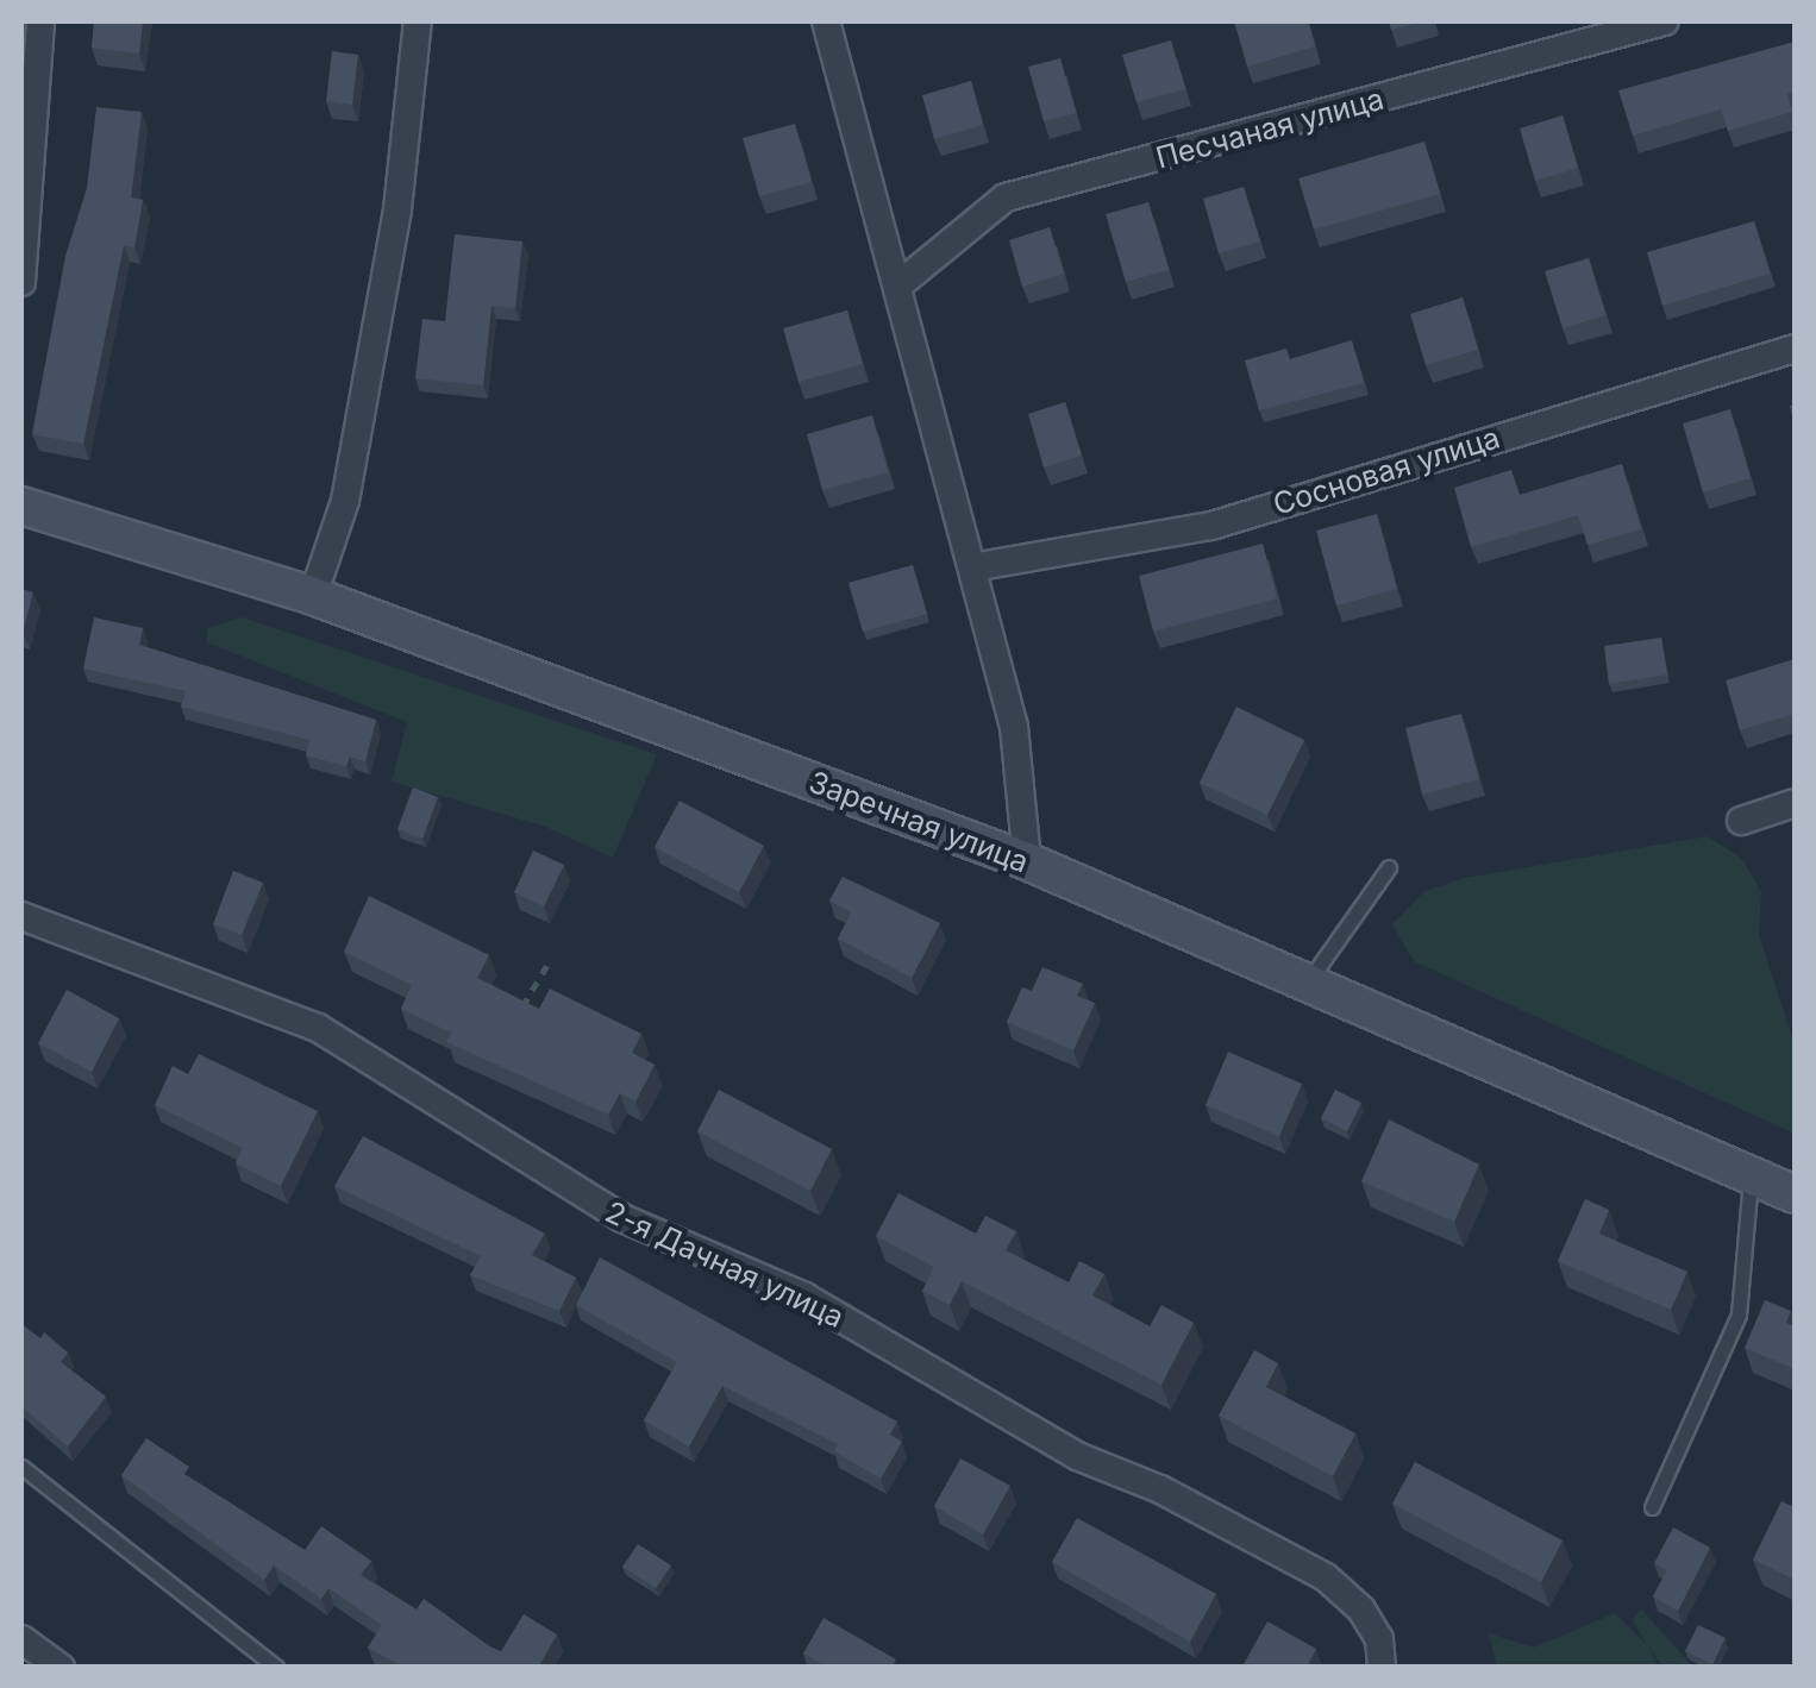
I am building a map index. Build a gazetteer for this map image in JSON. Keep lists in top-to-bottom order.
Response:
{
  "streets": {
    "main road": ["Заречная улица"],
    "street": ["Песчаная улица", "Сосновая улица", "2-я Дачная улица"]
  }
}
